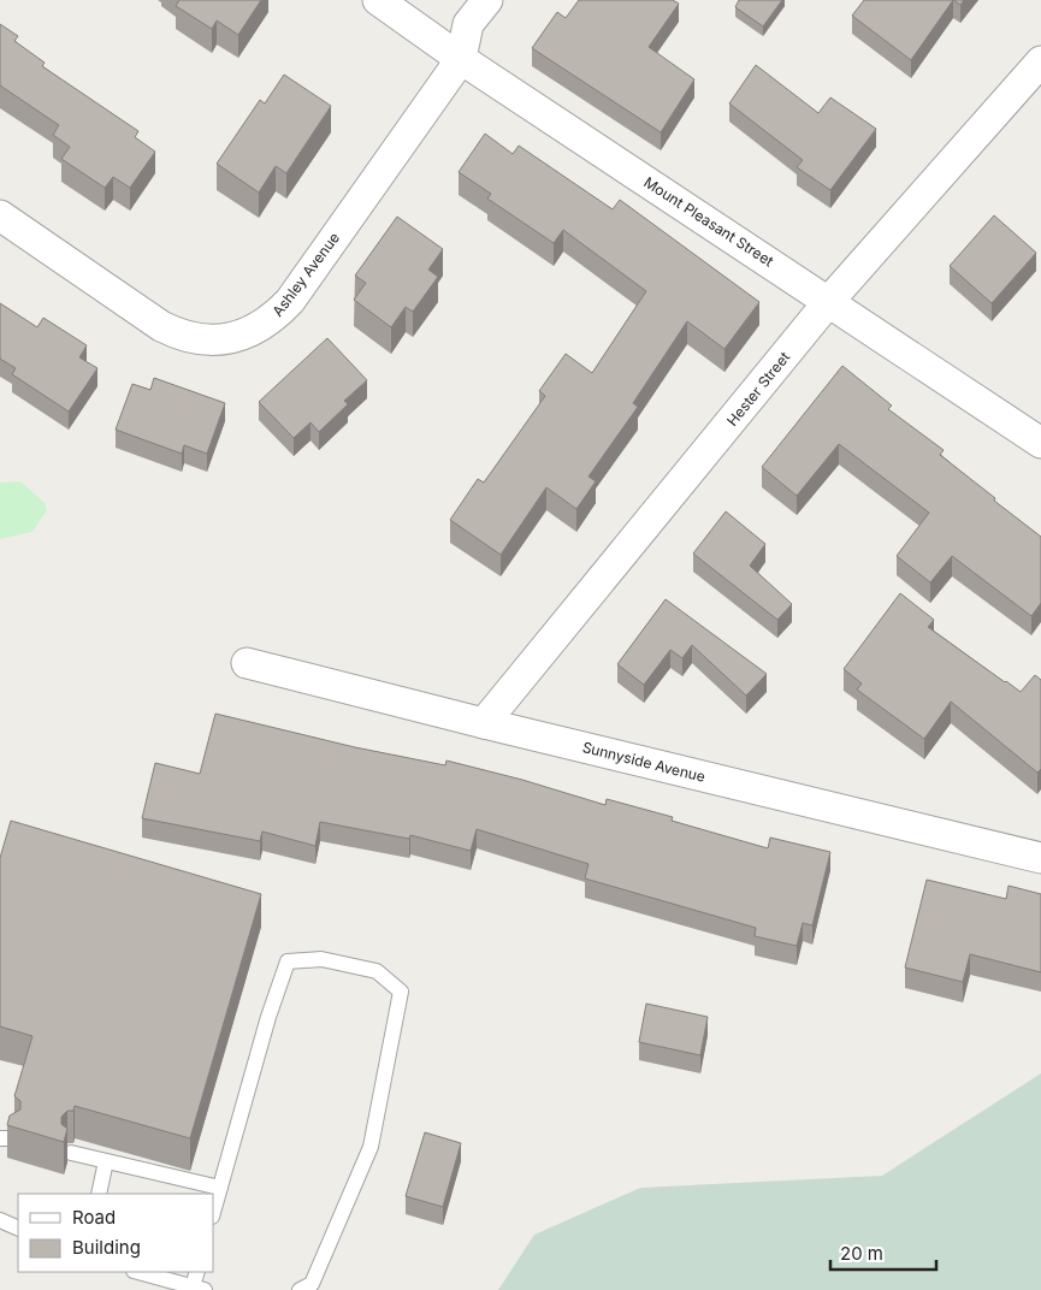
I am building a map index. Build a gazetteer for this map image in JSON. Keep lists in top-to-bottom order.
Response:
{
  "streets": {
    "street": [
      "Mount Pleasant Street",
      "Ashley Avenue",
      "Hester Street",
      "Sunnyside Avenue"
    ]
  },
  "crossings": [
    ["Mount Pleasant Street", "Ashley Avenue"],
    ["Mount Pleasant Street", "Hester Street"],
    ["Hester Street", "Sunnyside Avenue"]
  ],
  "legend": ["Road", "Building"],
  "scale_bar": "20 m"
}
